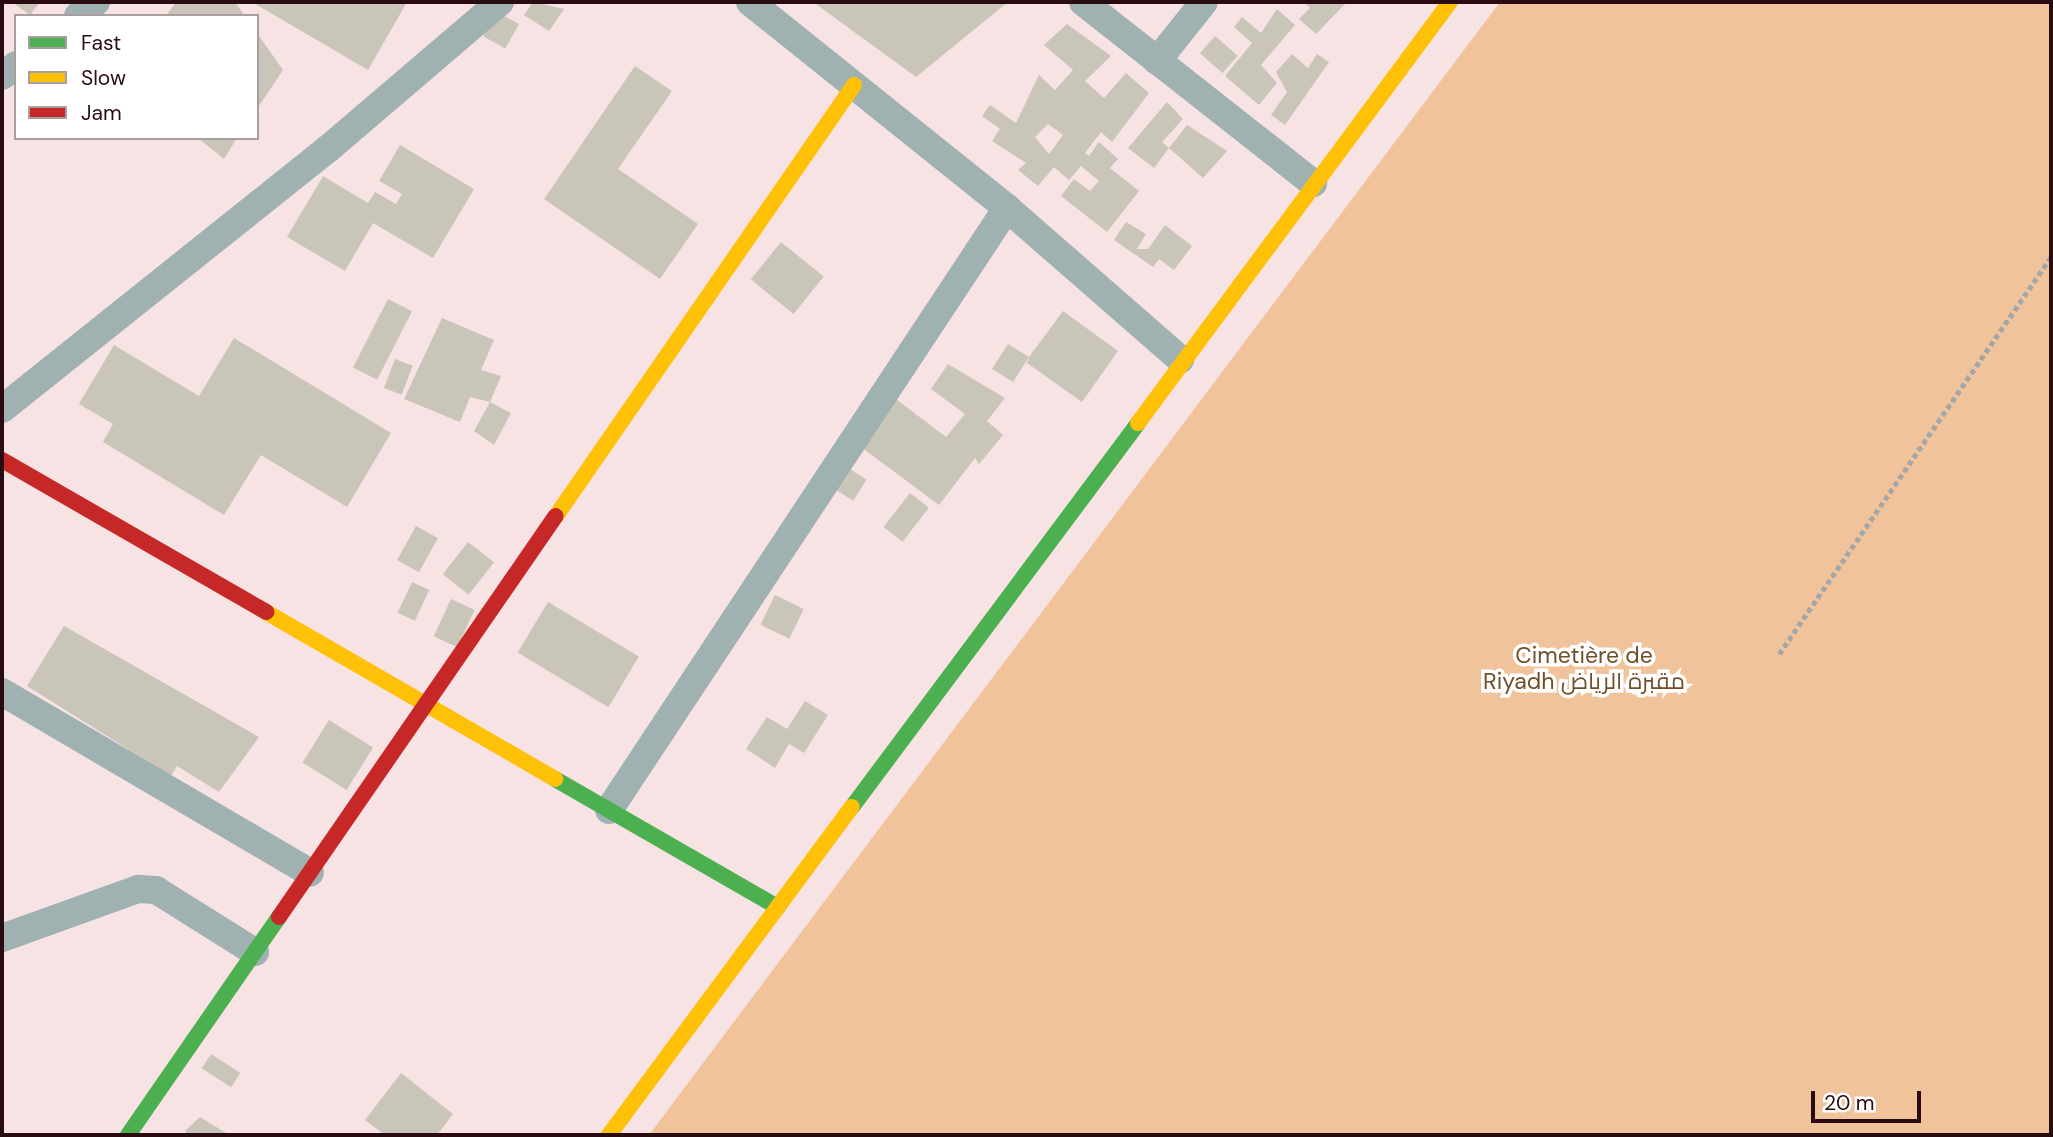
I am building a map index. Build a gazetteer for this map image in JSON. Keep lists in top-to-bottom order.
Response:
{
  "parks": ["Cimetière de Riyadh مقبرة الرياض"],
  "legend": ["Fast", "Slow", "Jam"],
  "scale_bar": "20 m"
}
